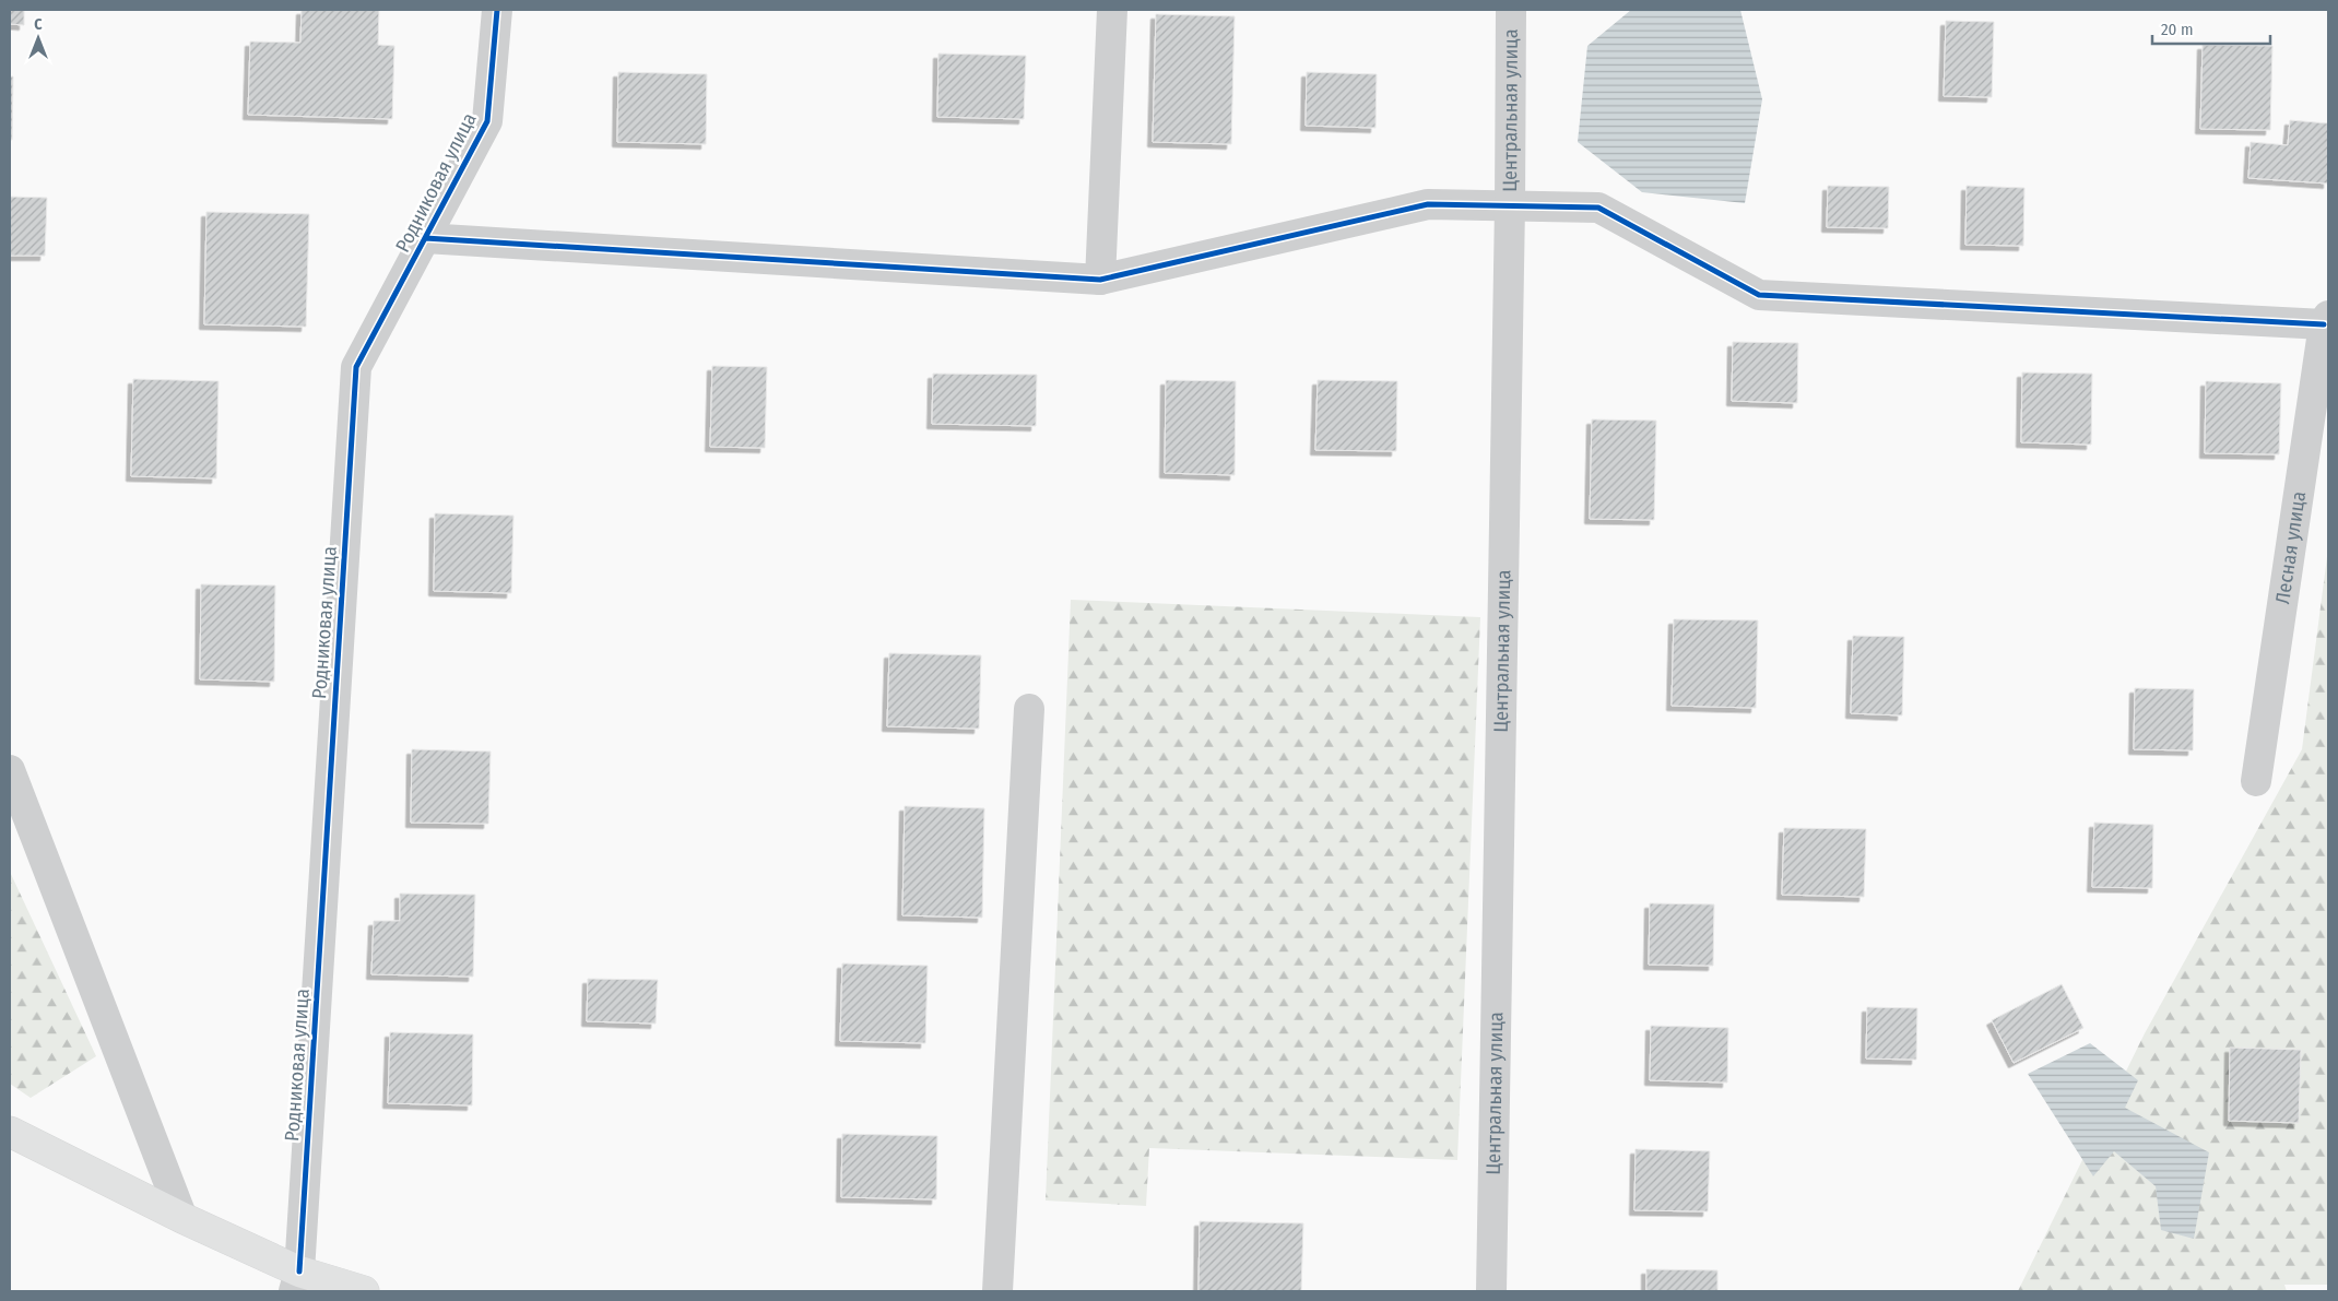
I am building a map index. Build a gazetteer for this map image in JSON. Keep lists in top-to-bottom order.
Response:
{
  "streets": {
    "street": ["Центральная улица", "Родниковая улица", "Лесная улица"]
  },
  "scale_bar": "20 m",
  "north": "top"
}
